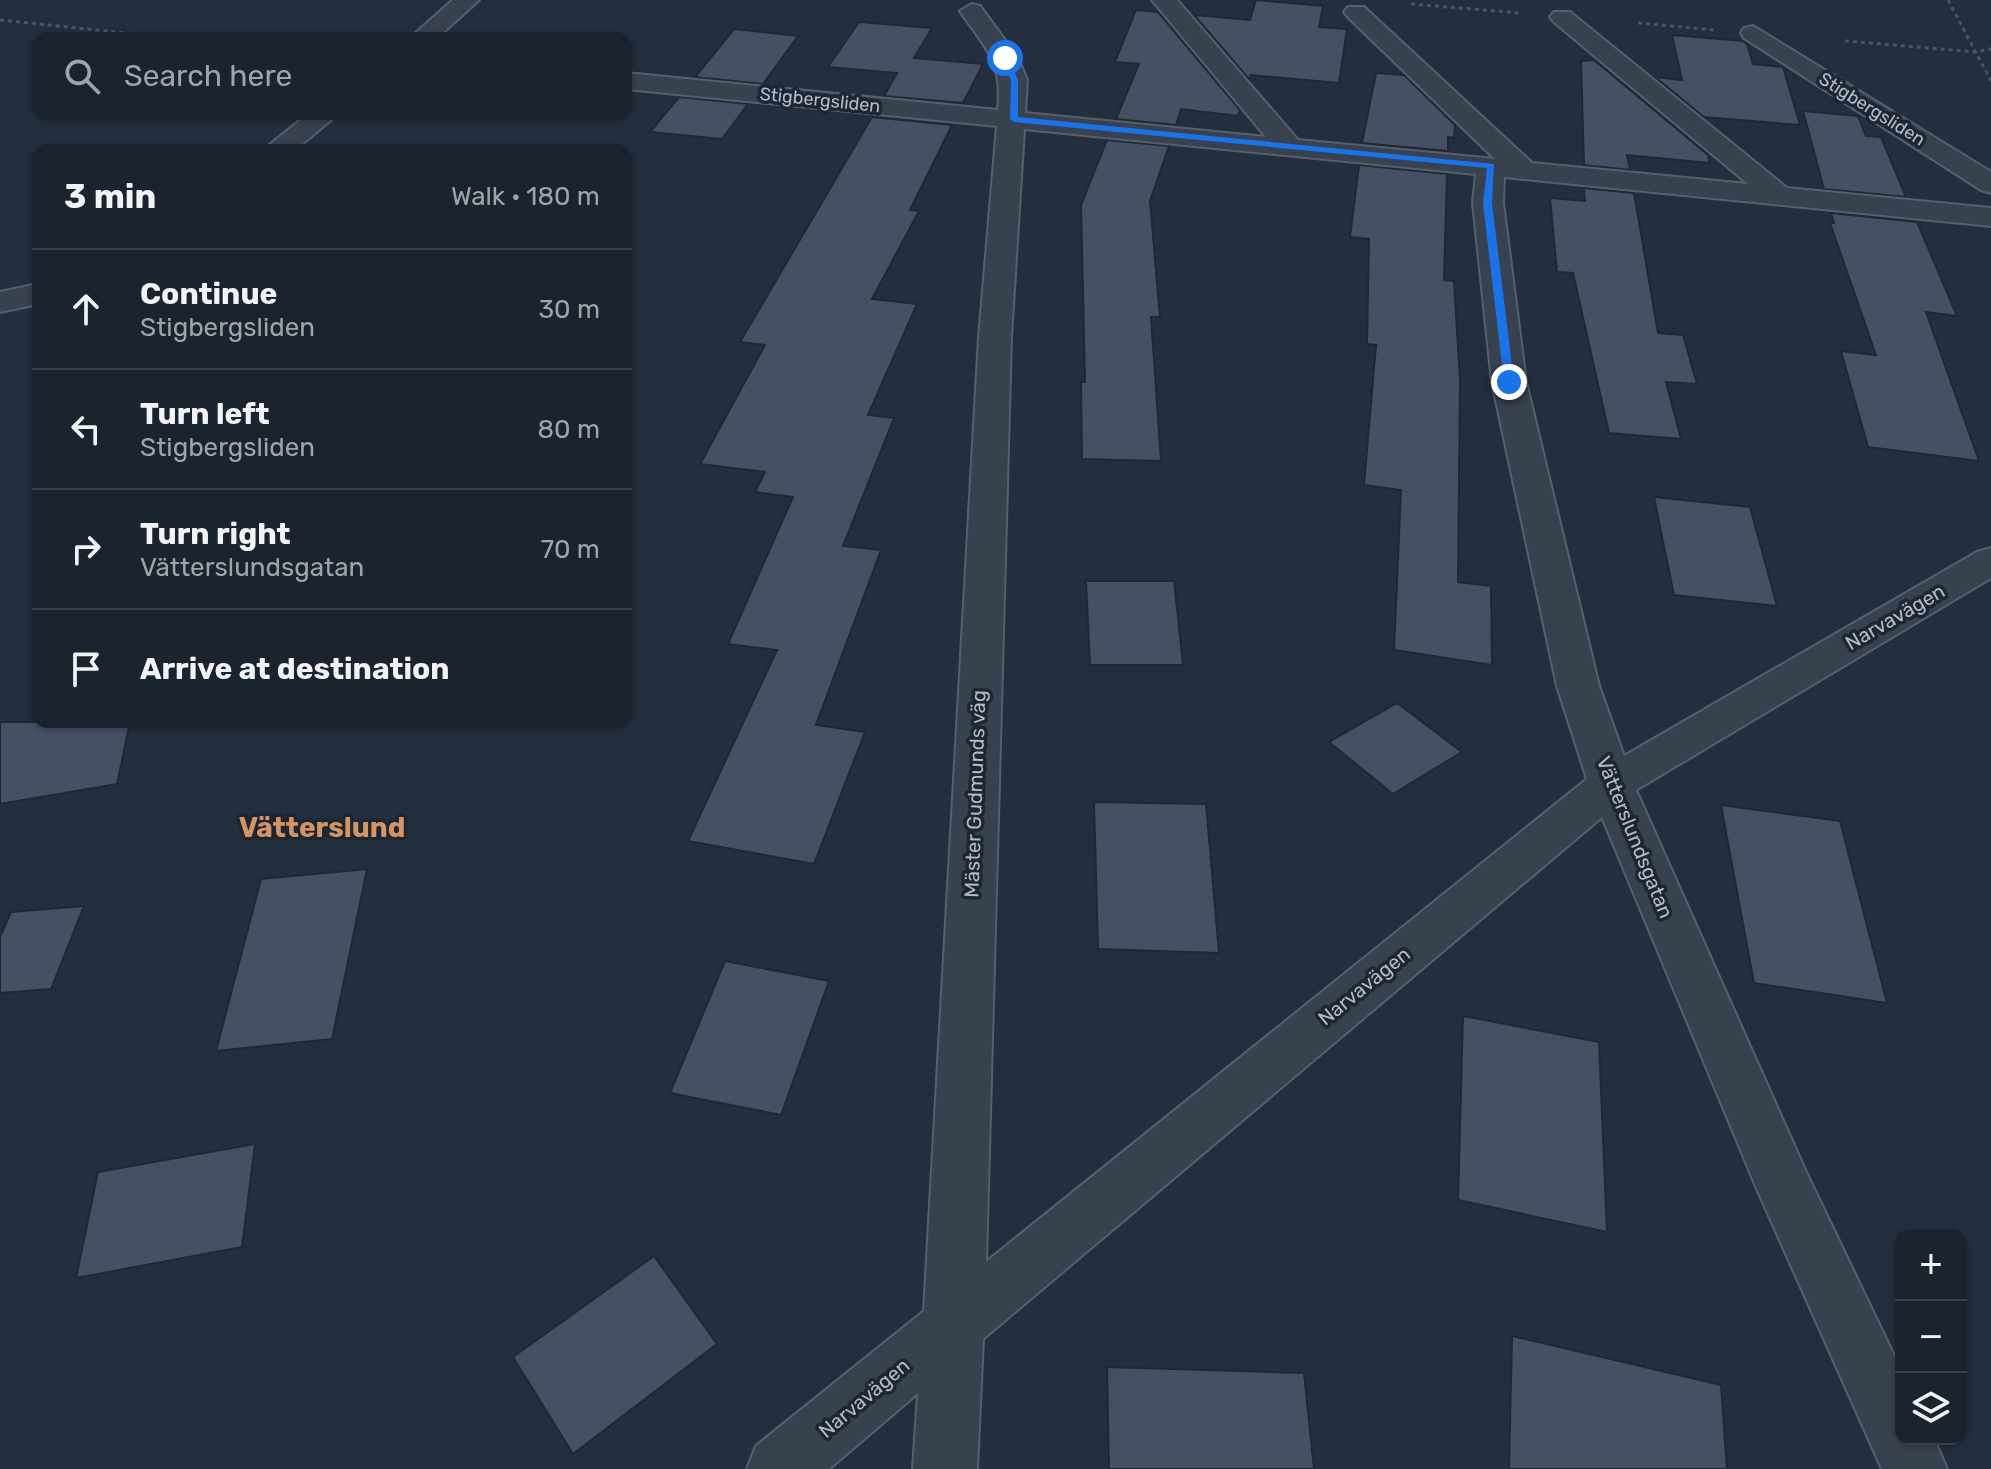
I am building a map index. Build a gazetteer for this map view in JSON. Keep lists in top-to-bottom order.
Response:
{
  "streets": {
    "street": [
      "Stigbergsliden",
      "Narvavägen",
      "Mäster Gudmunds väg",
      "Vätterslundsgatan"
    ]
  },
  "crossings": [
    ["Stigbergsliden", "Mäster Gudmunds väg"],
    ["Stigbergsliden", "Vätterslundsgatan"],
    ["Narvavägen", "Mäster Gudmunds väg"],
    ["Narvavägen", "Vätterslundsgatan"]
  ],
  "districts": ["Vätterslund"],
  "page": {
    "search": "Search here",
    "heading": ["3 min", "Walk · 180 m"],
    "list": [
      ["Continue", "Stigbergsliden", "30 m"],
      ["Turn left", "Stigbergsliden", "80 m"],
      ["Turn right", "Vätterslundsgatan", "70 m"],
      "Arrive at destination"
    ],
    "map_buttons": ["+", "−"]
  }
}
